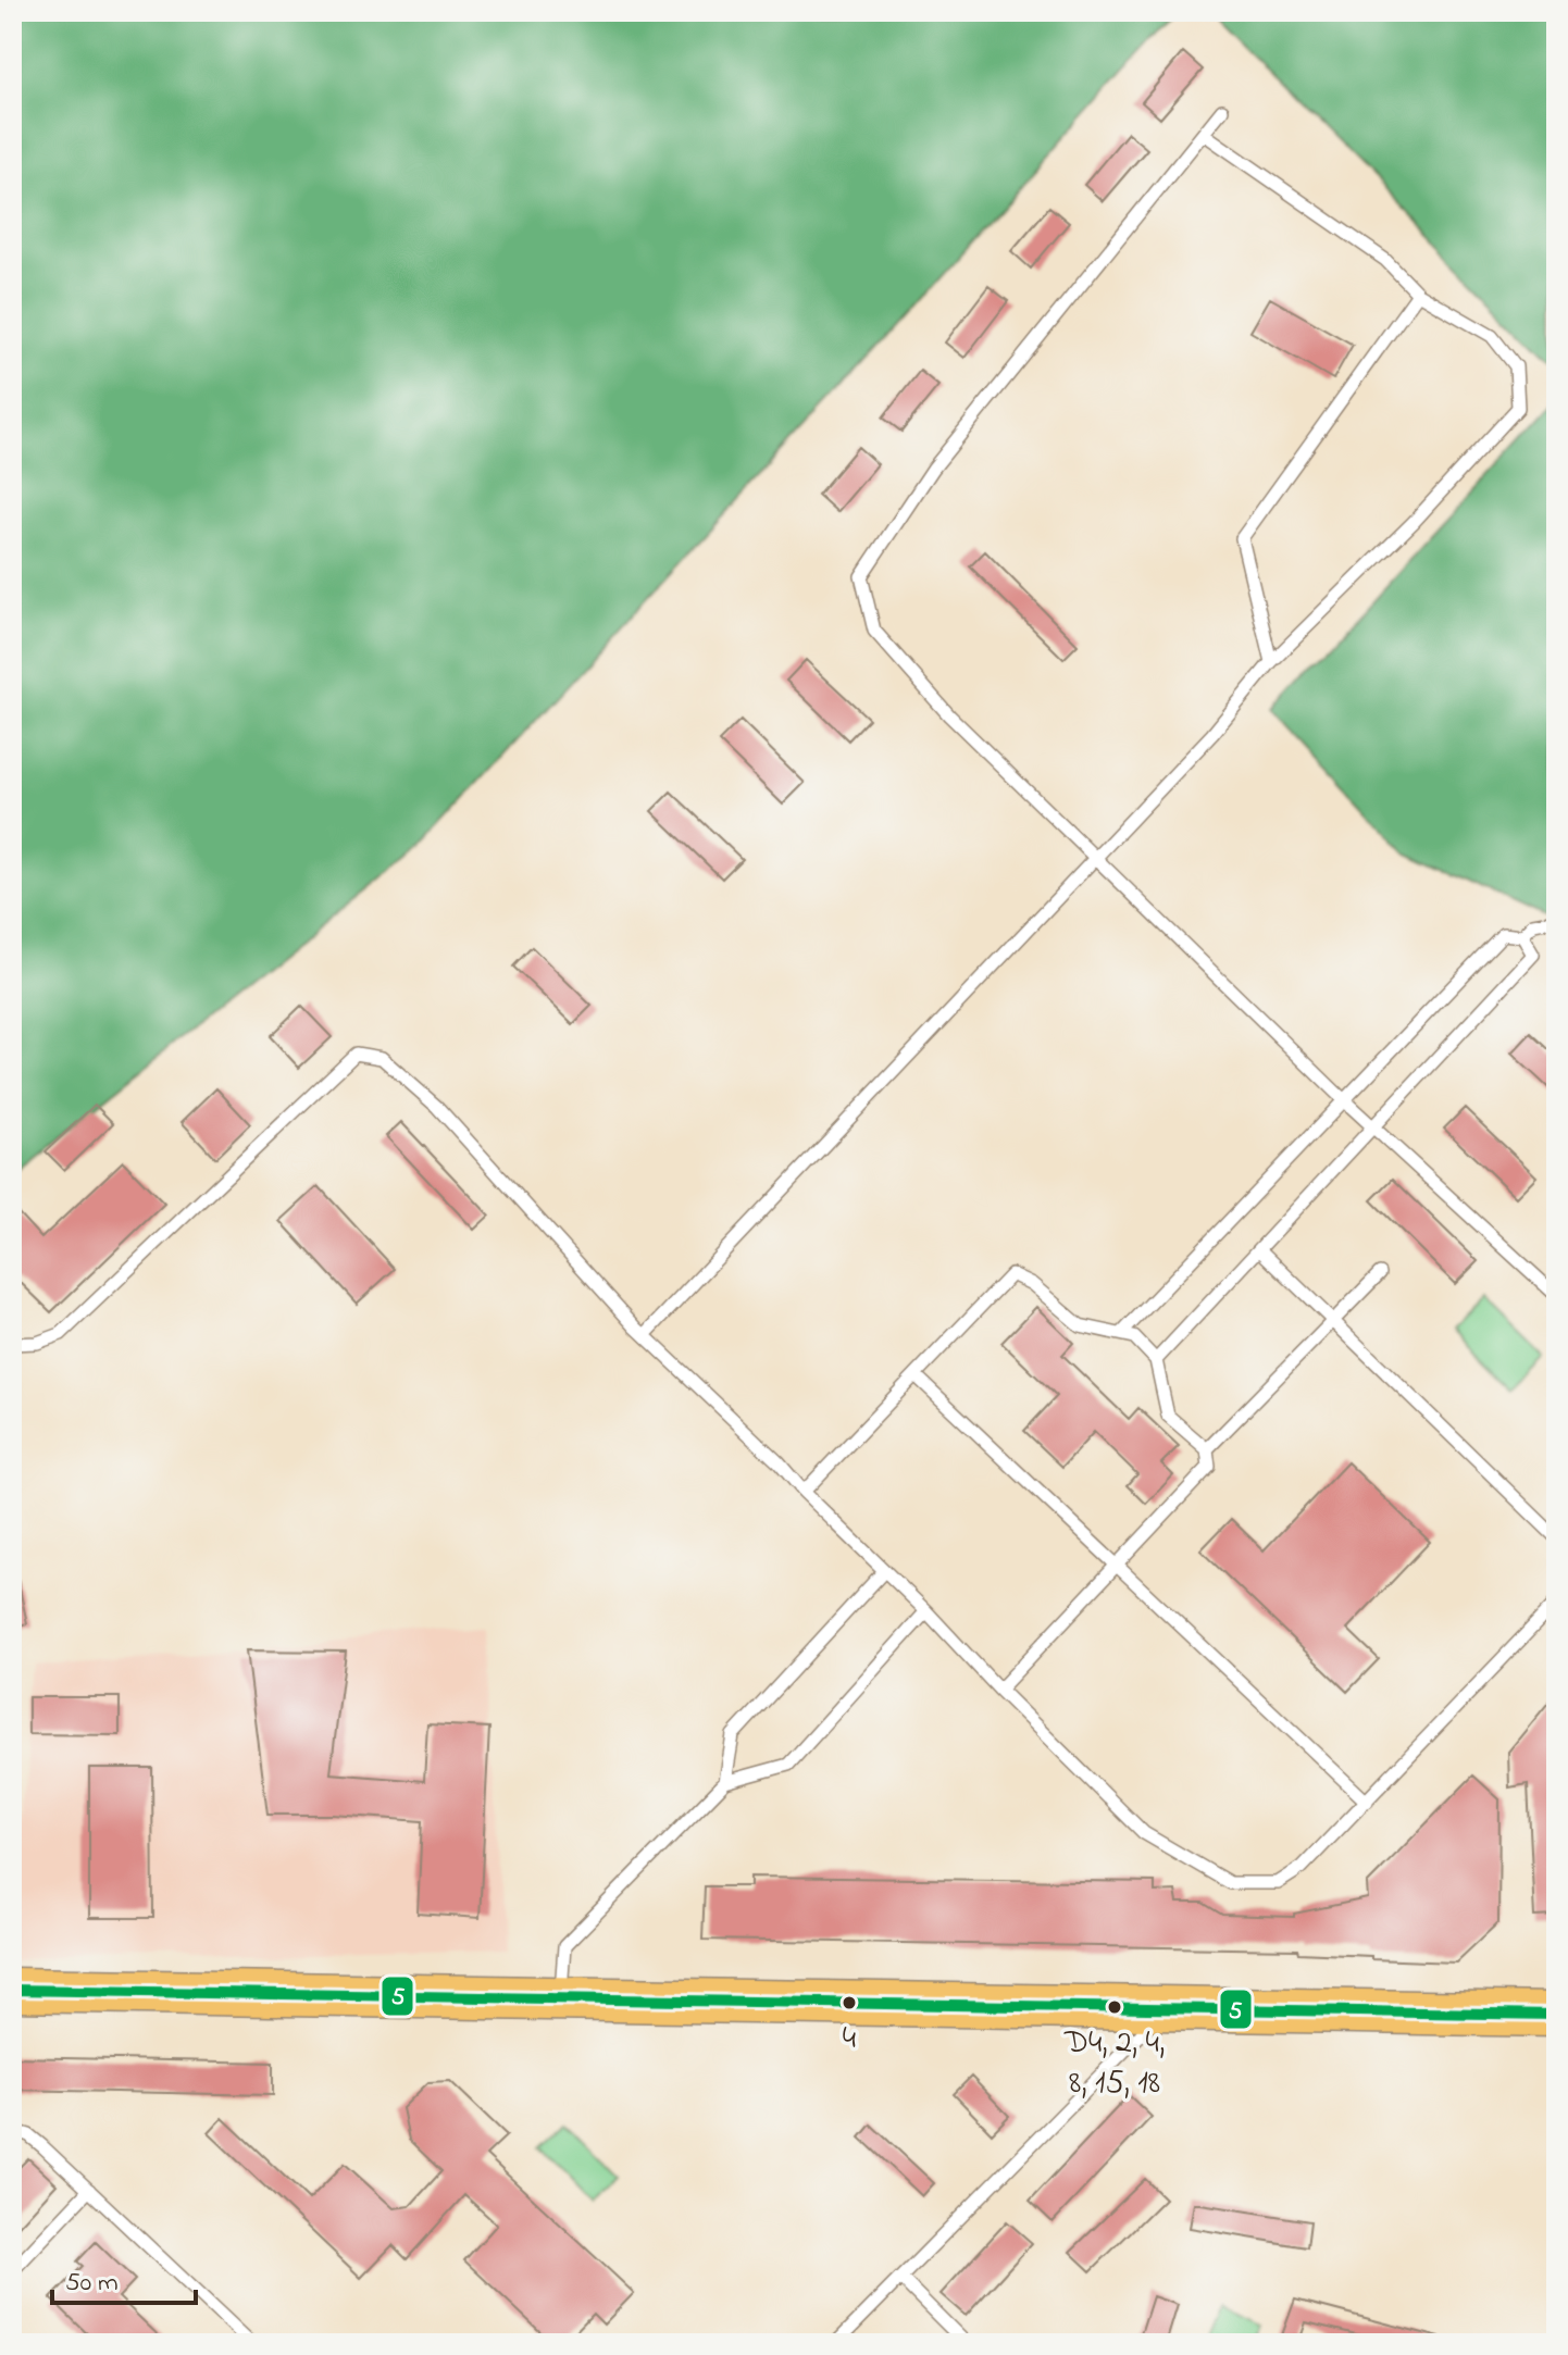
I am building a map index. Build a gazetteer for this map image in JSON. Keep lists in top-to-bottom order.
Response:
{
  "places": ["4", "D4, 2, 4, 8, 15, 18"],
  "lines": ["transit line 5"],
  "scale_bar": "50 m"
}
